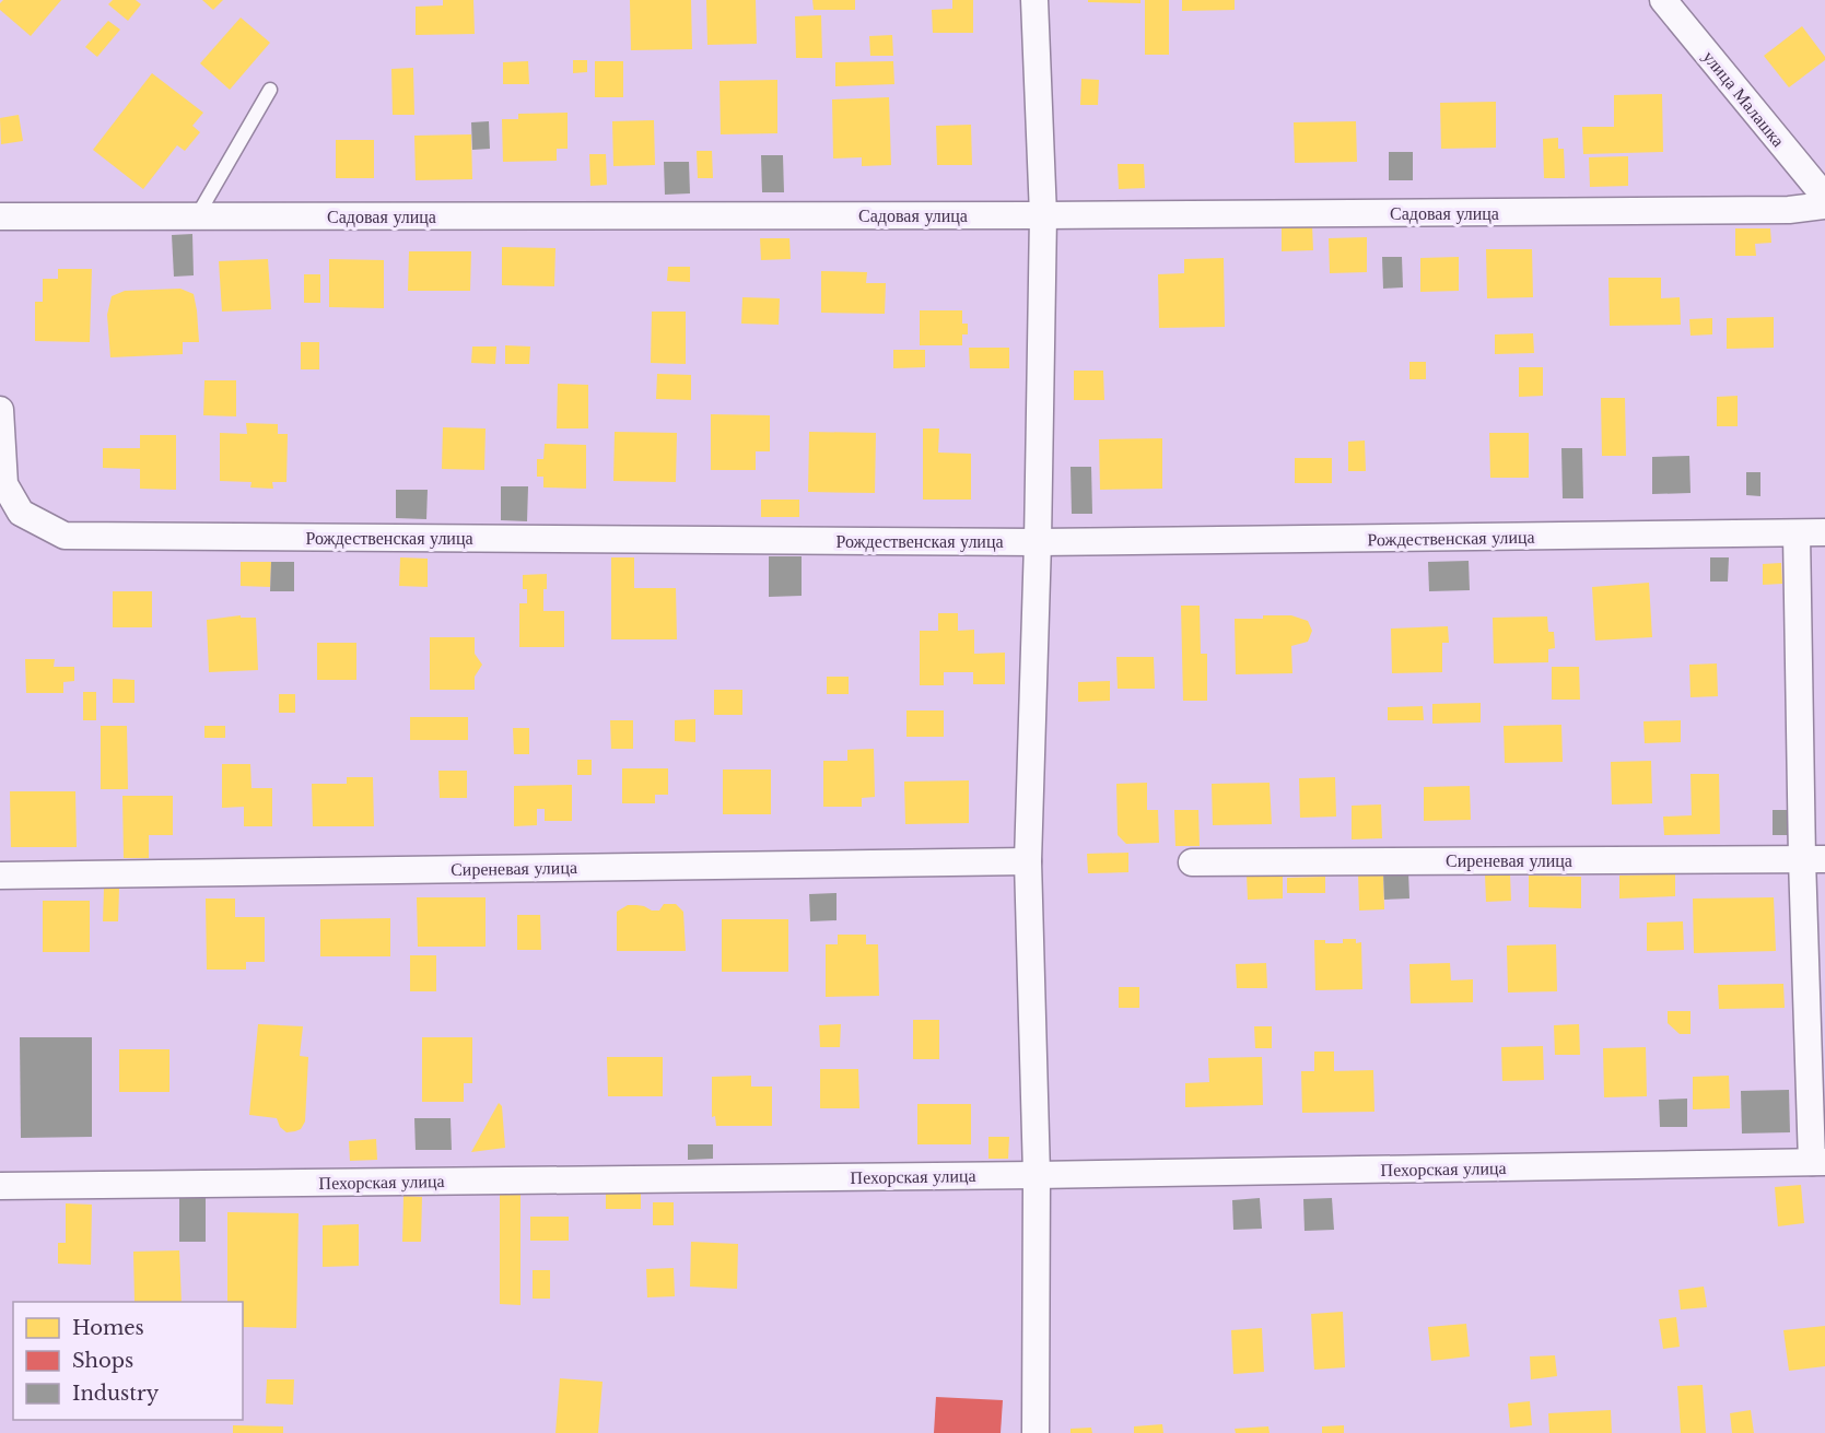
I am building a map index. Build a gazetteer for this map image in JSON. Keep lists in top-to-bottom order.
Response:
{
  "streets": {
    "street": [
      "улица Малашка",
      "Садовая улица",
      "Рождественская улица",
      "Сиреневая улица",
      "Пехорская улица"
    ]
  },
  "legend": ["Homes", "Shops", "Industry"]
}
